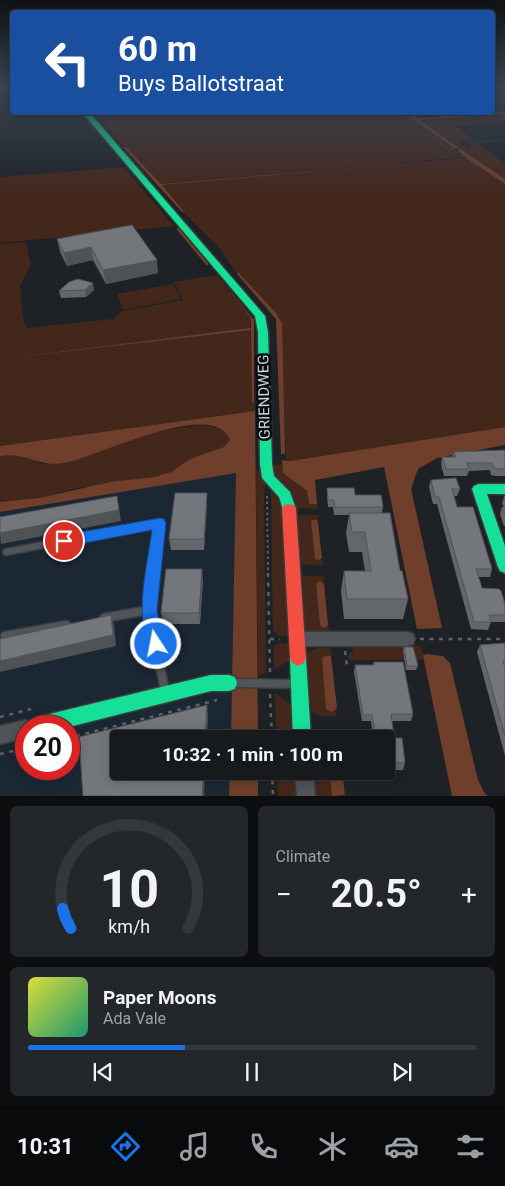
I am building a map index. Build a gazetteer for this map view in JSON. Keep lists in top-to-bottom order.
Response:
{
  "streets": {
    "street": ["GRIENDWEG"]
  },
  "page": {
    "turn": ["60 m", "Buys Ballotstraat"],
    "limit": "20",
    "trip": "10:32 · 1 min · 100 m",
    "tile": "Climate",
    "heat": ["−", "20.5°", "+"],
    "song": ["Paper Moons", "Ada Vale"],
    "tabs": "10:31",
    "gauge": ["10", "km/h"]
  }
}
